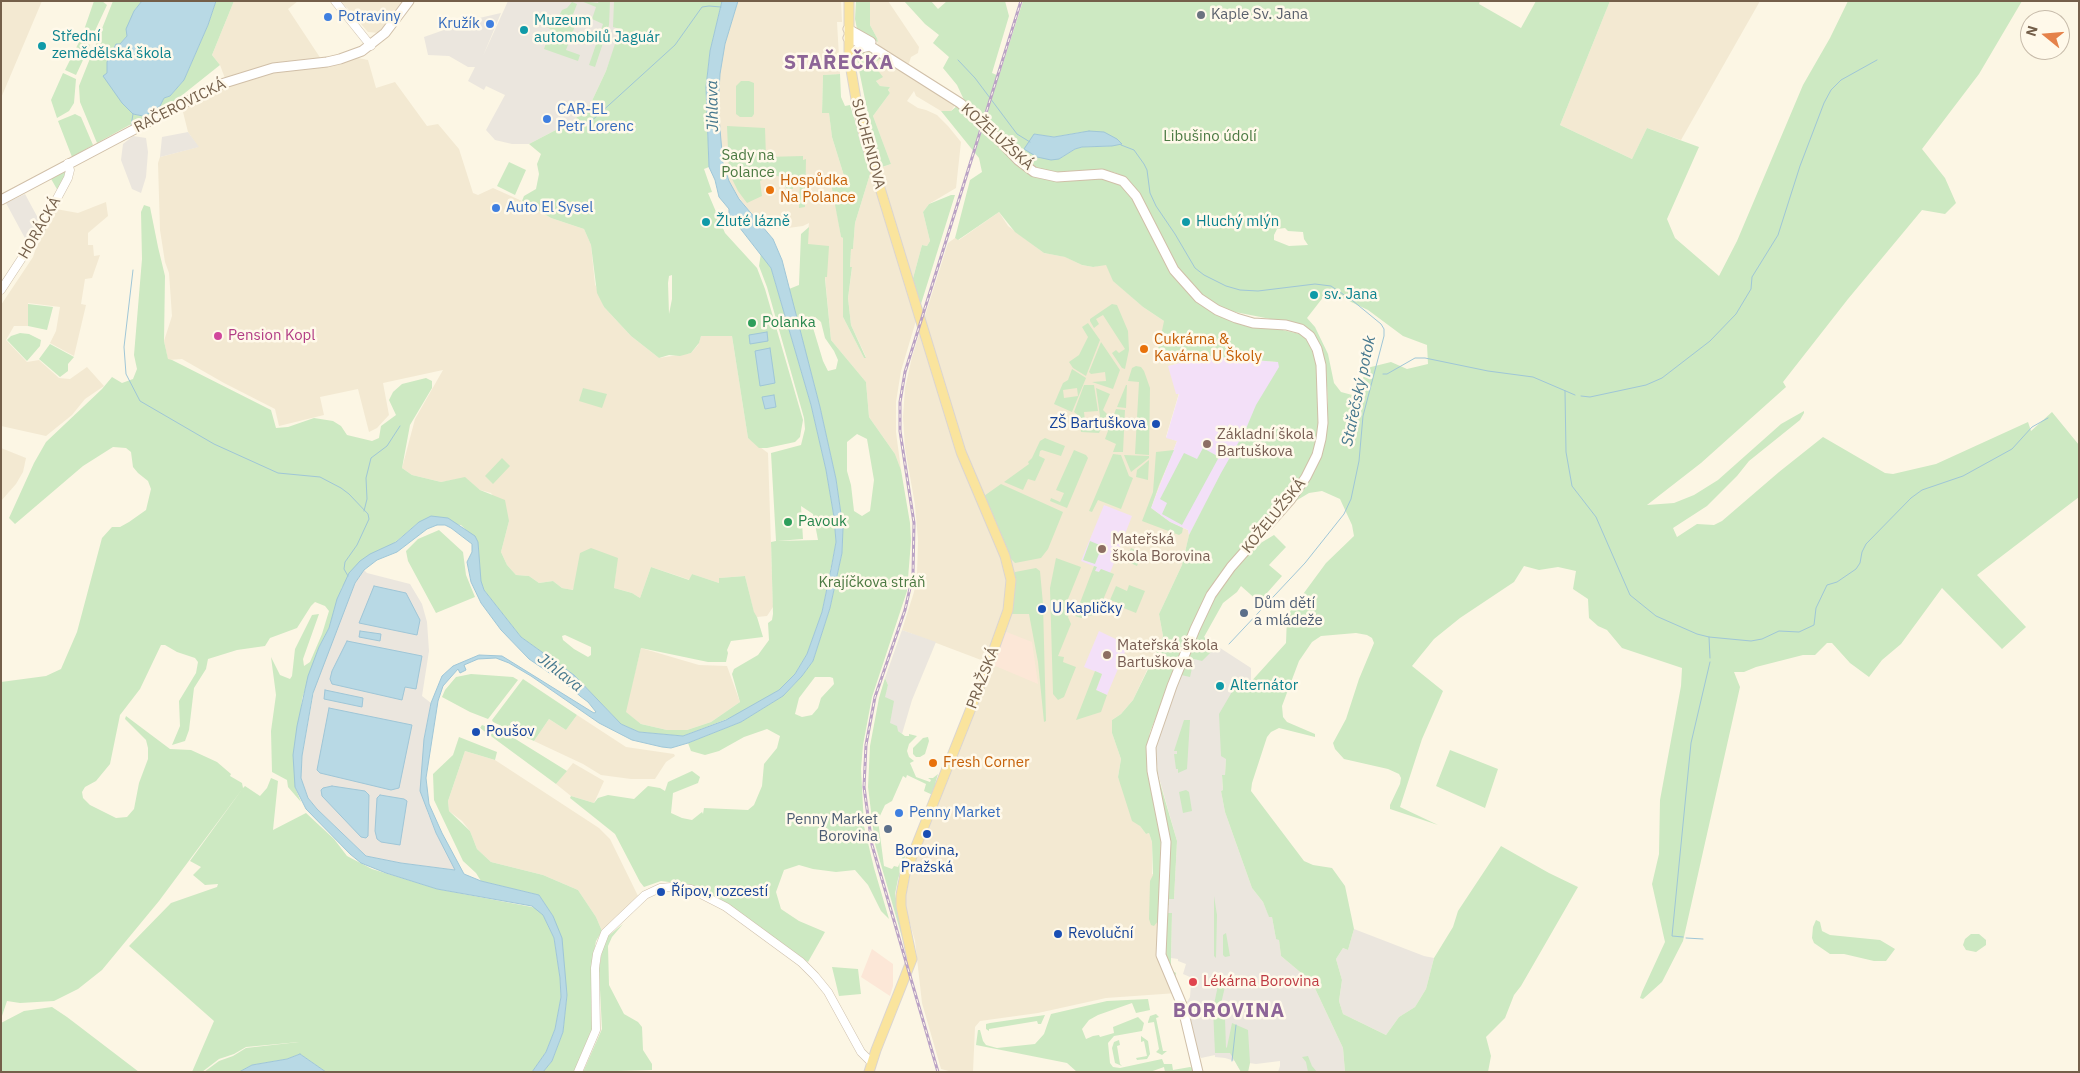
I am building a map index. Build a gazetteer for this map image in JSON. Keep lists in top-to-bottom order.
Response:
{
  "streets": {
    "main road": [
      "RAČEROVICKÁ",
      "KOŽELUŽSKÁ",
      "SUCHENIOVA",
      "PRAŽSKÁ"
    ],
    "street": ["HORÁCKÁ"]
  },
  "crossings": [
    ["RAČEROVICKÁ", "HORÁCKÁ"],
    ["SUCHENIOVA", "PRAŽSKÁ"]
  ],
  "districts": ["STAŘEČKA", "BOROVINA"],
  "water": ["Jihlava", "Stařečský potok"],
  "parks": ["Libušino údolí", "Sady na Polance", "Krajíčkova stráň"],
  "places": [
    "Kaple Sv. Jana",
    "Potraviny",
    "Kružík",
    "Muzeum automobilů Jaguár",
    "Střední zemědělská škola",
    "CAR-EL Petr Lorenc",
    "Hospůdka Na Polance",
    "Auto El Sysel",
    "Žluté lázně",
    "Hluchý mlýn",
    "sv. Jana",
    "Polanka",
    "Pension Kopl",
    "Cukrárna & Kavárna U Školy",
    "ZŠ Bartuškova",
    "Základní škola Bartuškova",
    "Pavouk",
    "Mateřská škola Borovina",
    "U Kapličky",
    "Dům dětí a mládeže",
    "Mateřská škola Bartuškova",
    "Alternátor",
    "Poušov",
    "Fresh Corner",
    "Penny Market",
    "Penny Market Borovina",
    "Borovina, Pražská",
    "Řípov, rozcestí",
    "Revoluční",
    "Lékárna Borovina"
  ],
  "north": "left"
}
